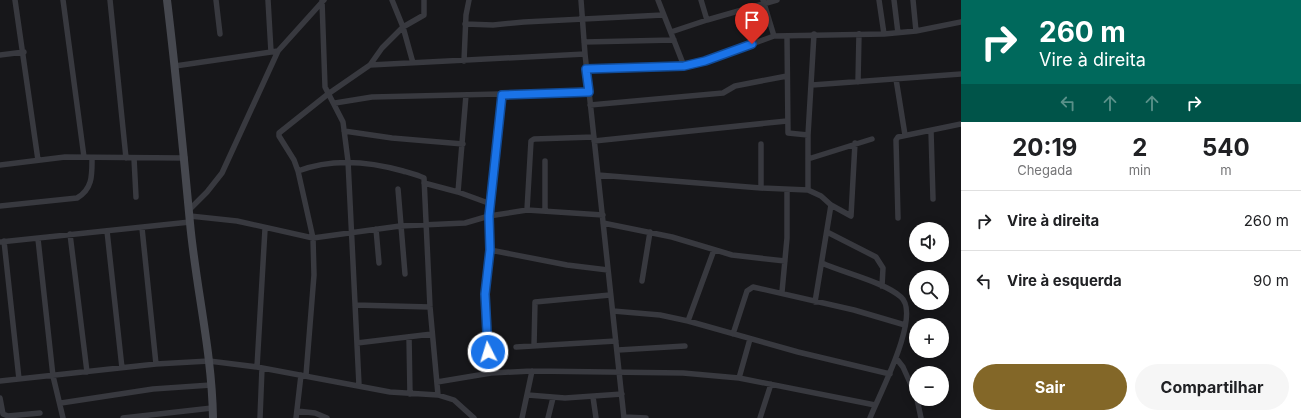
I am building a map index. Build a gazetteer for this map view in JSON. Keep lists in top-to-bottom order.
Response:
{
  "page": {
    "turn": ["260 m", "Vire à direita"],
    "eta": [
      "20:19",
      "Chegada",
      "2",
      "min",
      "540",
      "m"
    ],
    "list": [
      {
        "name": "Vire à direita",
        "value": "260 m"
      },
      {
        "name": "Vire à esquerda",
        "value": "90 m"
      }
    ],
    "map_buttons": ["+", "−"],
    "buttons": ["Sair", "Compartilhar"]
  }
}
